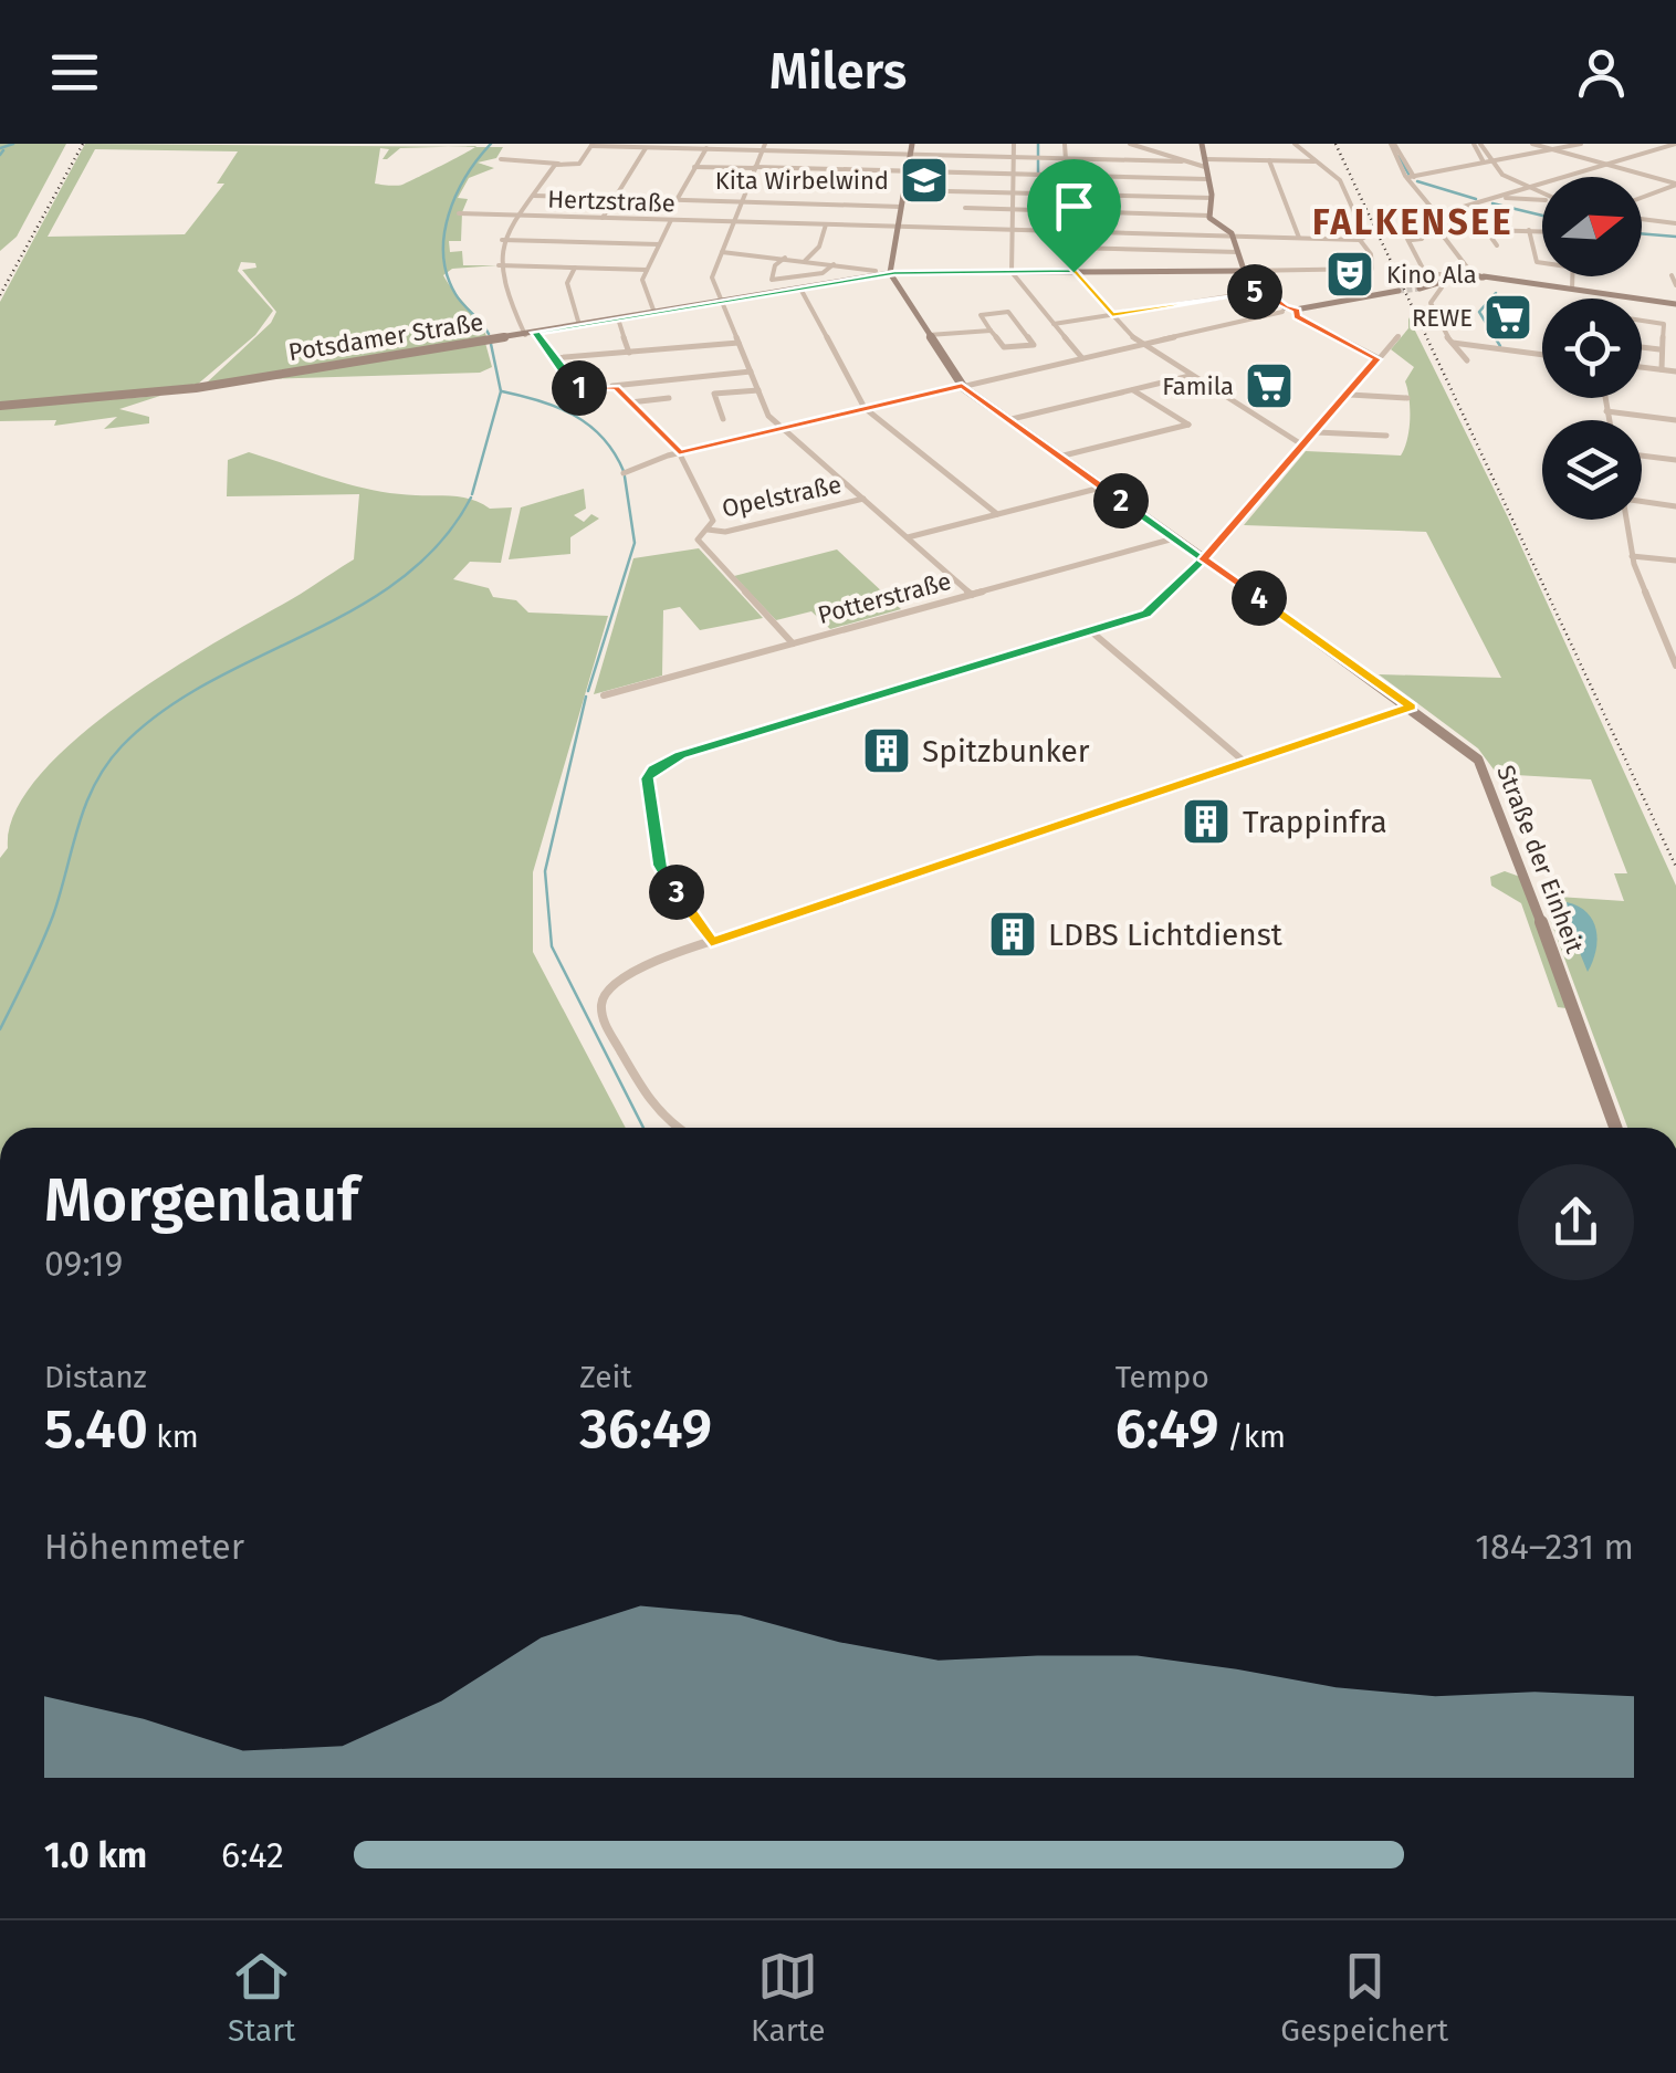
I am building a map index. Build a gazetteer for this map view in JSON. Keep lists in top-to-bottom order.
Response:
{
  "streets": {
    "street": [
      "Hertzstraße",
      "Potsdamer Straße",
      "Opelstraße",
      "Potterstraße",
      "Straße der Einheit"
    ]
  },
  "crossings": [
    ["Hertzstraße", "Potsdamer Straße"],
    ["Potsdamer Straße", "Straße der Einheit"],
    ["Potterstraße", "Straße der Einheit"]
  ],
  "districts": ["FALKENSEE"],
  "places": {
    "school or university": ["Kita Wirbelwind"],
    "theatre": ["Kino Ala"],
    "supermarket": ["REWE", "Famila"],
    "building": ["Spitzbunker", "Trappinfra", "LDBS Lichtdienst"]
  },
  "north": "right",
  "page": {
    "header": "Milers",
    "pins": [
      "5",
      "1",
      "2",
      "4",
      "3"
    ],
    "heading": ["Morgenlauf", "09:19"],
    "stats": [
      ["Distanz", "5.40 km"],
      ["Zeit", "36:49"],
      ["Tempo", "6:49 /km"]
    ],
    "chart": ["Höhenmeter", "184–231 m"],
    "list": [
      {
        "name": "1.0 km",
        "note": "6:42"
      }
    ],
    "tabs": ["Start", "Karte", "Gespeichert"]
  }
}
